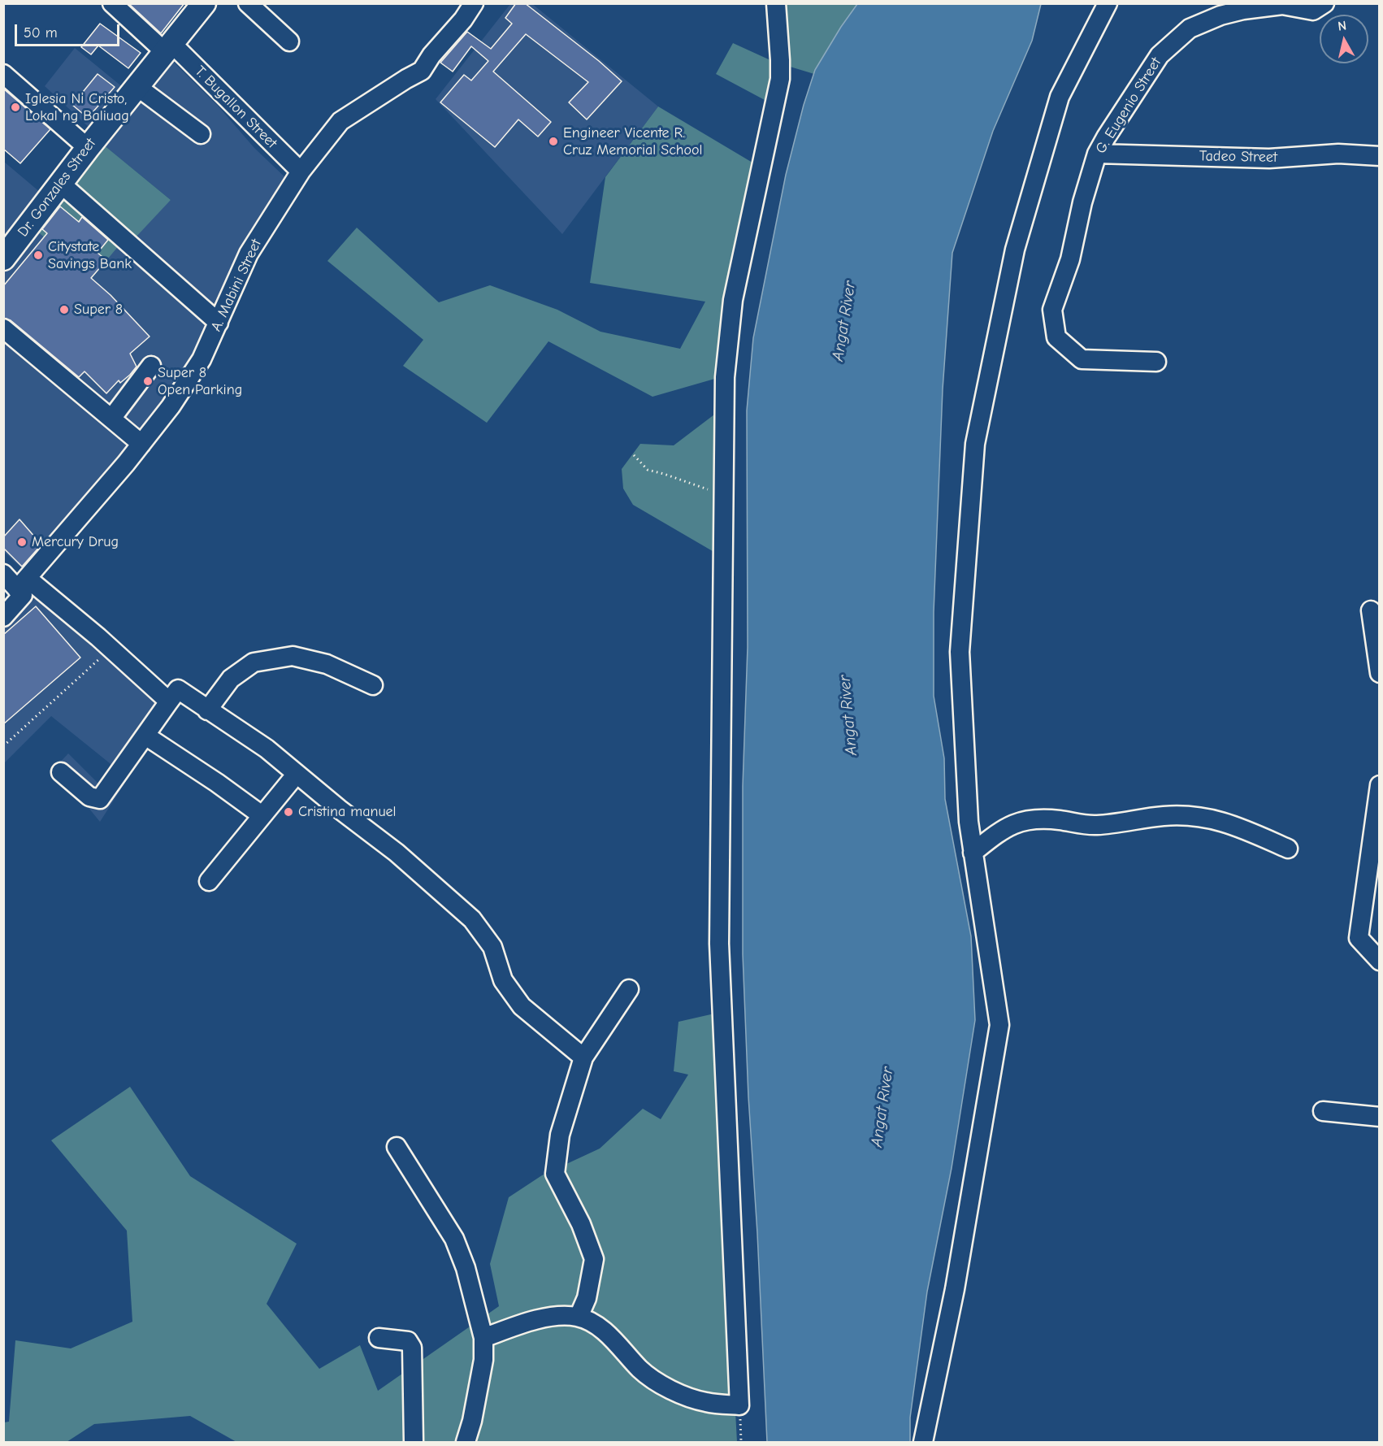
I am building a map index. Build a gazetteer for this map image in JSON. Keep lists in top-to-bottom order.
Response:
{
  "streets": {
    "main road": ["Dr. Gonzales Street"],
    "street": [
      "G. Eugenio Street",
      "T. Bugallon Street",
      "Tadeo Street",
      "A. Mabini Street"
    ]
  },
  "crossings": [
    ["G. Eugenio Street", "Tadeo Street"],
    ["T. Bugallon Street", "Dr. Gonzales Street"],
    ["T. Bugallon Street", "A. Mabini Street"]
  ],
  "water": ["Angat River"],
  "places": [
    "Iglesia Ni Cristo, Lokal ng Baliuag",
    "Engineer Vicente R. Cruz Memorial School",
    "Citystate Savings Bank",
    "Super 8",
    "Super 8 Open Parking",
    "Mercury Drug",
    "Cristina manuel"
  ],
  "scale_bar": "50 m",
  "north": "top"
}
